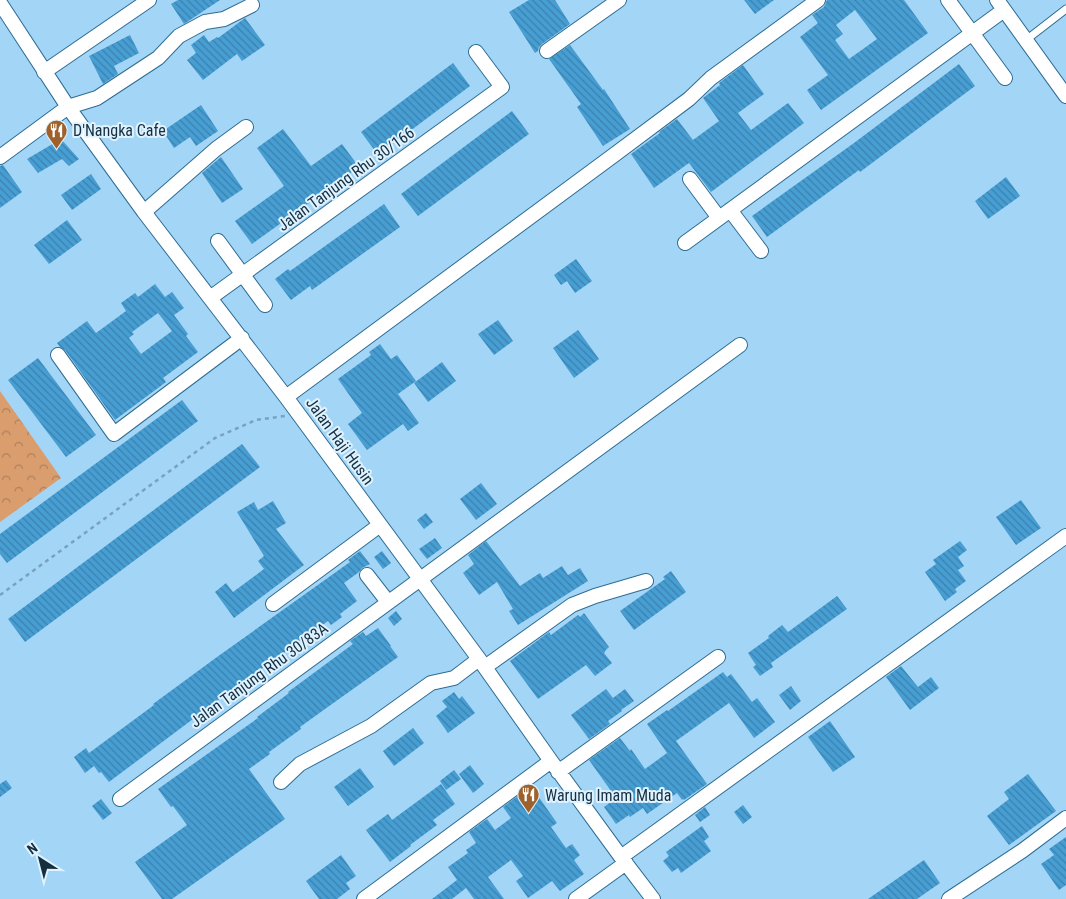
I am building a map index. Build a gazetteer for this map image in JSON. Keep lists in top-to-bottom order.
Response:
{
  "streets": {
    "street": ["Jalan Tanjung Rhu 30/166", "Jalan Haji Husin", "Jalan Tanjung Rhu 30/83A"]
  },
  "crossings": [
    ["Jalan Tanjung Rhu 30/166", "Jalan Haji Husin"],
    ["Jalan Haji Husin", "Jalan Tanjung Rhu 30/83A"]
  ],
  "places": {
    "restaurant": ["D'Nangka Cafe", "Warung Imam Muda"]
  },
  "north": "top left"
}
